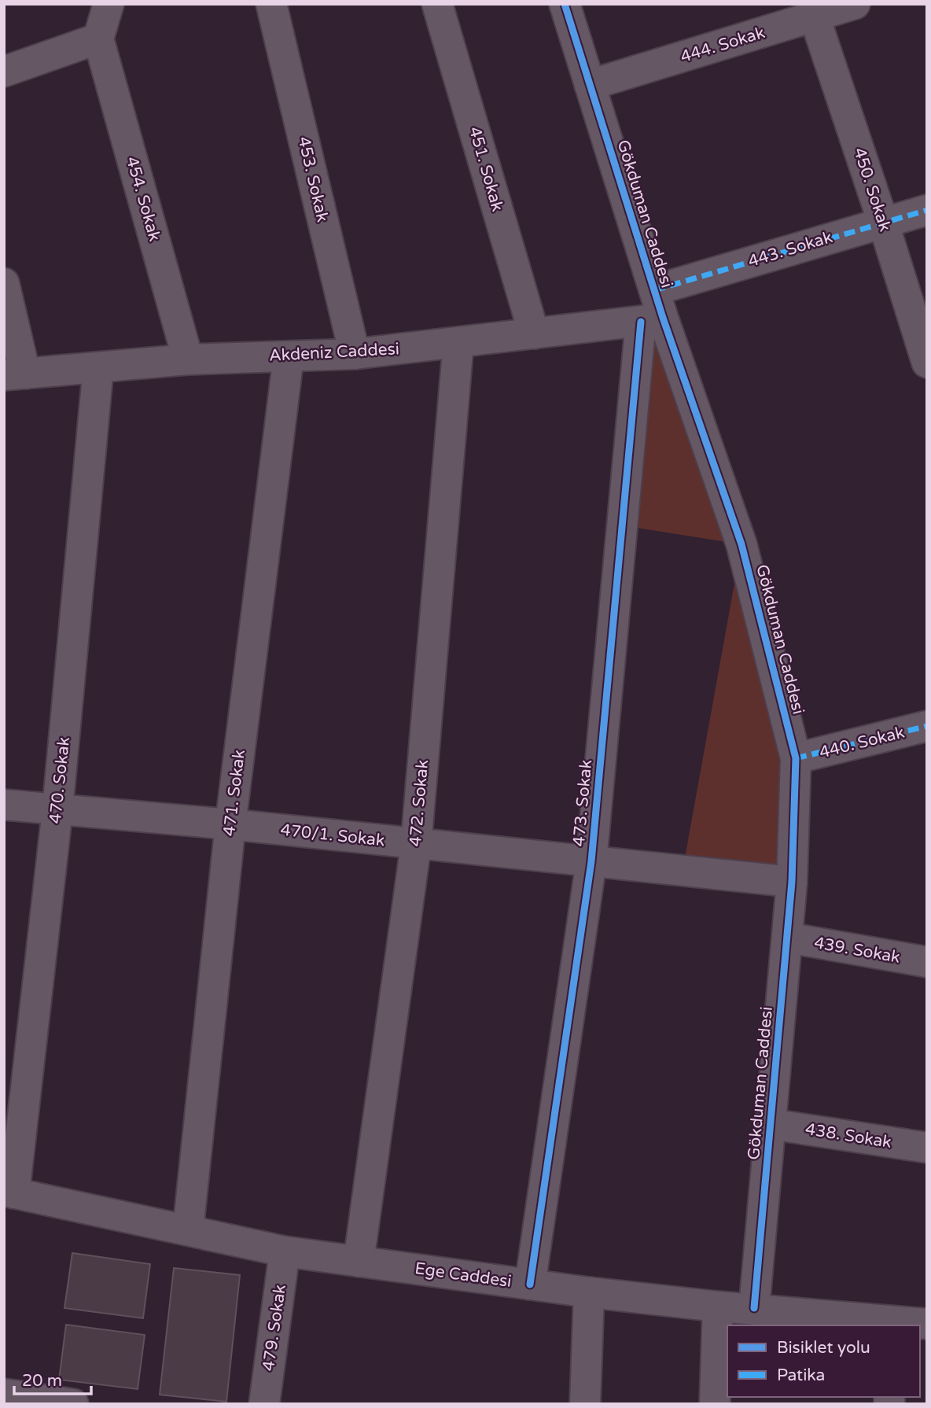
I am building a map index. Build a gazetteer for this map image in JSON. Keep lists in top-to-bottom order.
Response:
{
  "streets": {
    "street": [
      "444. Sokak",
      "451. Sokak",
      "453. Sokak",
      "450. Sokak",
      "454. Sokak",
      "Gökduman Caddesi",
      "443. Sokak",
      "Akdeniz Caddesi",
      "440. Sokak",
      "470. Sokak",
      "471. Sokak",
      "472. Sokak",
      "473. Sokak",
      "470/1. Sokak",
      "439. Sokak",
      "438. Sokak",
      "Ege Caddesi",
      "479. Sokak"
    ]
  },
  "crossings": [
    ["444. Sokak", "450. Sokak"],
    ["444. Sokak", "Gökduman Caddesi"],
    ["451. Sokak", "Akdeniz Caddesi"],
    ["453. Sokak", "Akdeniz Caddesi"],
    ["450. Sokak", "443. Sokak"],
    ["454. Sokak", "Akdeniz Caddesi"],
    ["Gökduman Caddesi", "443. Sokak"],
    ["Gökduman Caddesi", "Akdeniz Caddesi"],
    ["Gökduman Caddesi", "440. Sokak"],
    ["Gökduman Caddesi", "473. Sokak"],
    ["Gökduman Caddesi", "470/1. Sokak"],
    ["Gökduman Caddesi", "439. Sokak"],
    ["Gökduman Caddesi", "438. Sokak"],
    ["Gökduman Caddesi", "Ege Caddesi"],
    ["Akdeniz Caddesi", "470. Sokak"],
    ["Akdeniz Caddesi", "471. Sokak"],
    ["Akdeniz Caddesi", "472. Sokak"],
    ["Akdeniz Caddesi", "473. Sokak"],
    ["470. Sokak", "470/1. Sokak"],
    ["470. Sokak", "Ege Caddesi"],
    ["471. Sokak", "470/1. Sokak"],
    ["471. Sokak", "Ege Caddesi"],
    ["472. Sokak", "470/1. Sokak"],
    ["472. Sokak", "Ege Caddesi"],
    ["473. Sokak", "470/1. Sokak"],
    ["473. Sokak", "Ege Caddesi"],
    ["Ege Caddesi", "479. Sokak"]
  ],
  "legend": ["Bisiklet yolu", "Patika"],
  "scale_bar": "20 m"
}
